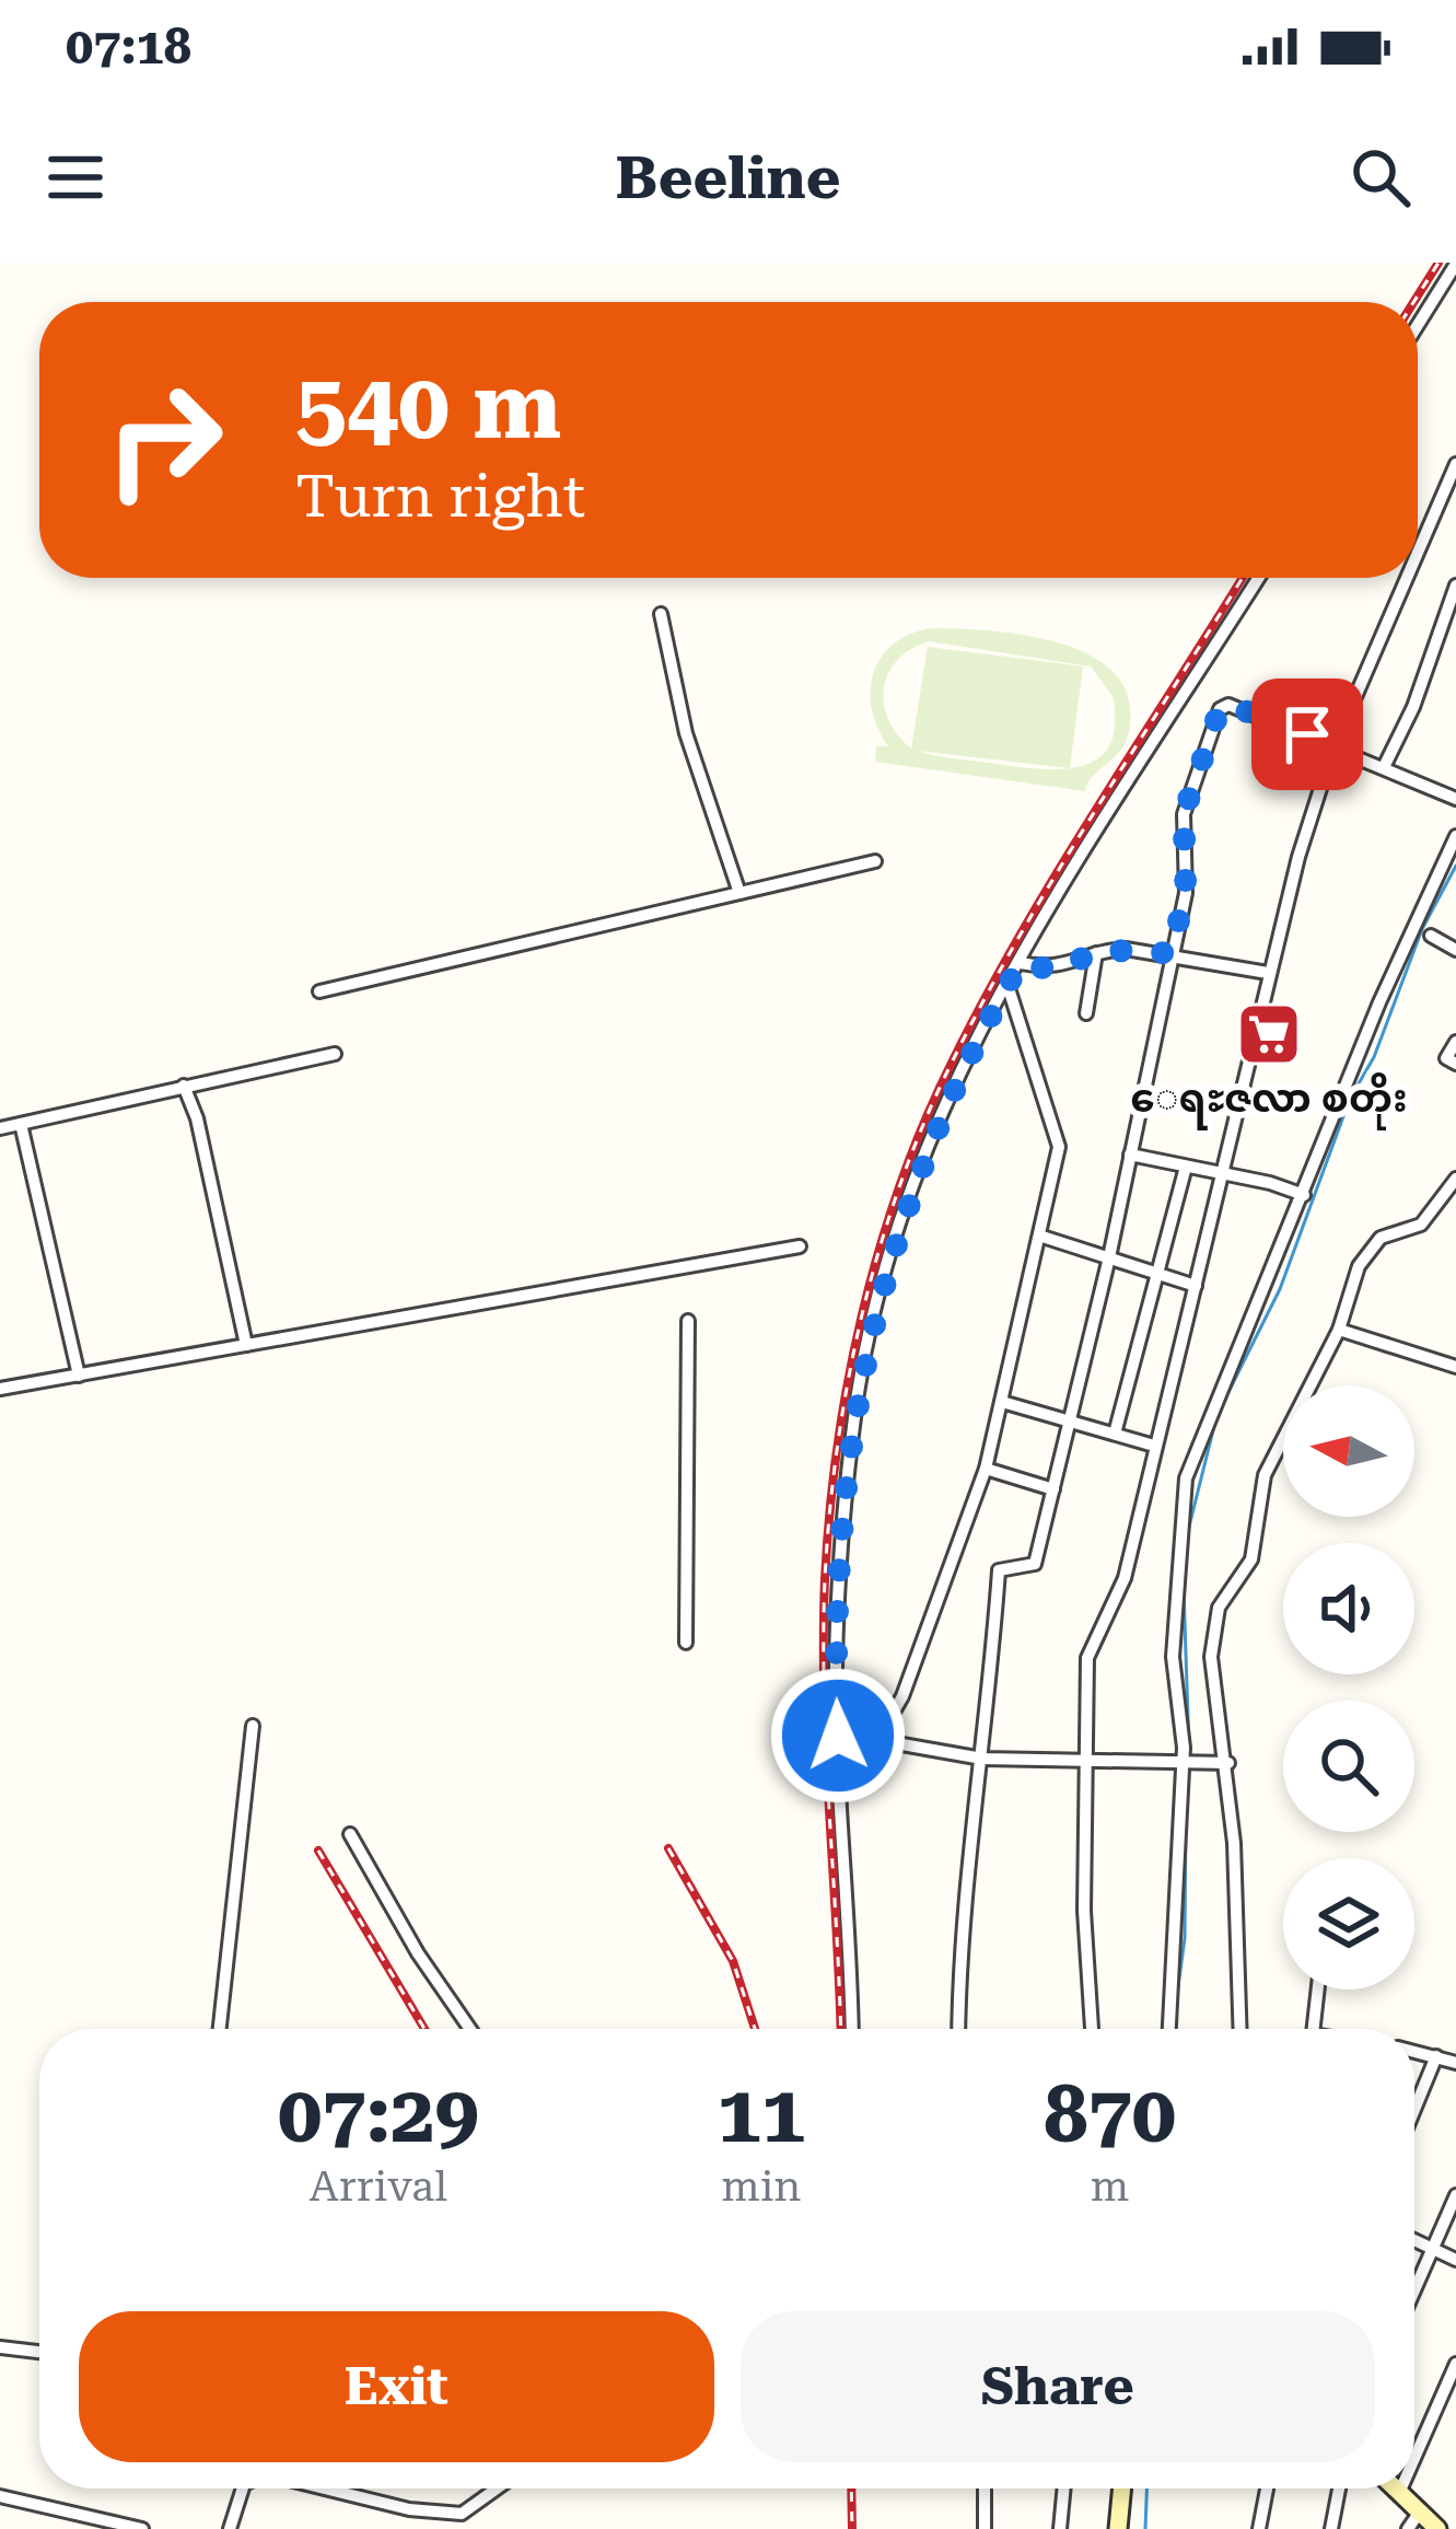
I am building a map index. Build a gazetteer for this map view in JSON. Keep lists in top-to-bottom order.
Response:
{
  "places": {
    "supermarket": ["ေရႊဇလာ စတိုး"]
  },
  "north": "left",
  "page": {
    "status": "07:18",
    "header": "Beeline",
    "turn": ["540 m", "Turn right"],
    "eta": [
      "07:29",
      "Arrival",
      "11",
      "min",
      "870",
      "m"
    ],
    "buttons": ["Exit", "Share"]
  }
}
